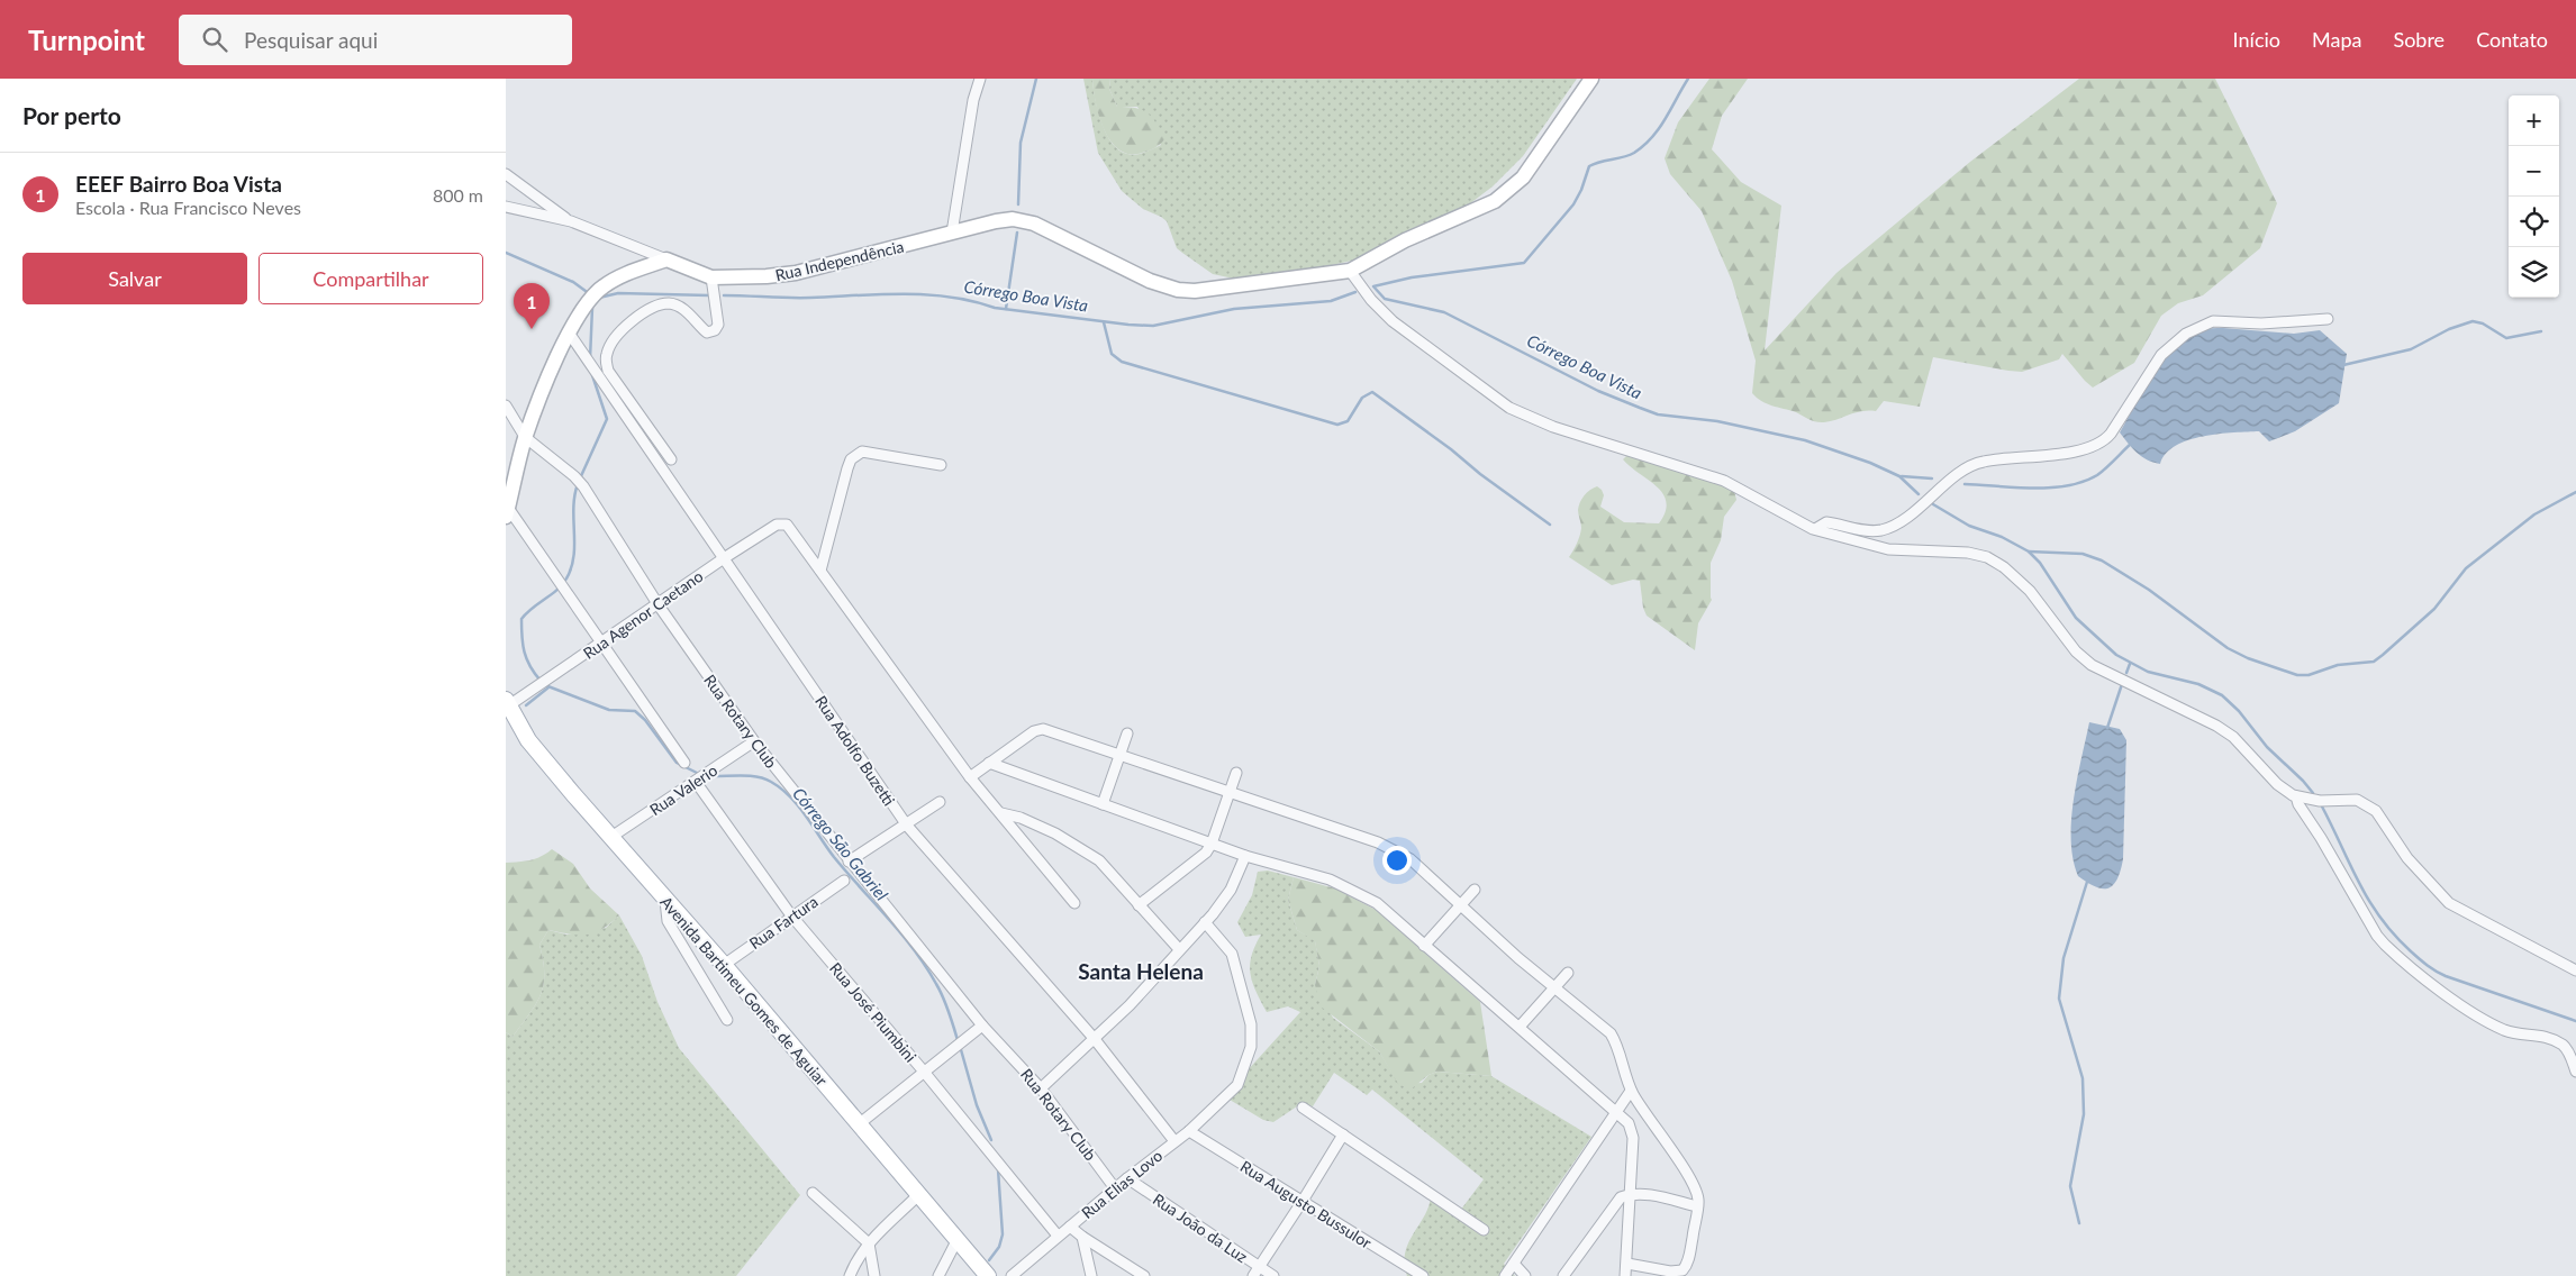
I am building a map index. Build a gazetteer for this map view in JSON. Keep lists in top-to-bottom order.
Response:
{
  "streets": {
    "main road": ["Avenida Bartimeu Gomes de Aguiar"],
    "street": [
      "Rua Independência",
      "Rua Agenor Caetano",
      "Rua Rotary Club",
      "Rua Adolfo Buzetti",
      "Rua Valerio",
      "Rua Fartura",
      "Rua José Piumbini",
      "Rua Elias Lovo",
      "Rua Augusto Bussulor",
      "Rua João da Luz"
    ]
  },
  "crossings": [
    ["Rua Agenor Caetano", "Rua Rotary Club"],
    ["Rua Agenor Caetano", "Rua Adolfo Buzetti"],
    ["Rua Agenor Caetano", "Avenida Bartimeu Gomes de Aguiar"],
    ["Rua Rotary Club", "Rua Valerio"],
    ["Rua Rotary Club", "Rua Elias Lovo"],
    ["Rua Adolfo Buzetti", "Rua Elias Lovo"],
    ["Rua Valerio", "Avenida Bartimeu Gomes de Aguiar"],
    ["Rua Valerio", "Rua José Piumbini"],
    ["Rua Fartura", "Avenida Bartimeu Gomes de Aguiar"],
    ["Rua Fartura", "Rua José Piumbini"],
    ["Rua José Piumbini", "Rua Elias Lovo"],
    ["Rua Elias Lovo", "Rua Augusto Bussulor"],
    ["Rua Elias Lovo", "Rua João da Luz"]
  ],
  "districts": ["Santa Helena"],
  "water": ["Córrego Boa Vista", "Córrego São Gabriel"],
  "page": {
    "header": "Turnpoint",
    "search": "Pesquisar aqui",
    "nav": [
      "Início",
      "Mapa",
      "Sobre",
      "Contato"
    ],
    "heading": "Por perto",
    "map_buttons": ["+", "−"],
    "list": [
      {
        "mark": "1",
        "name": "EEEF Bairro Boa Vista",
        "note": "Escola · Rua Francisco Neves",
        "value": "800 m"
      }
    ],
    "buttons": ["Salvar", "Compartilhar"],
    "pins": "1"
  }
}
